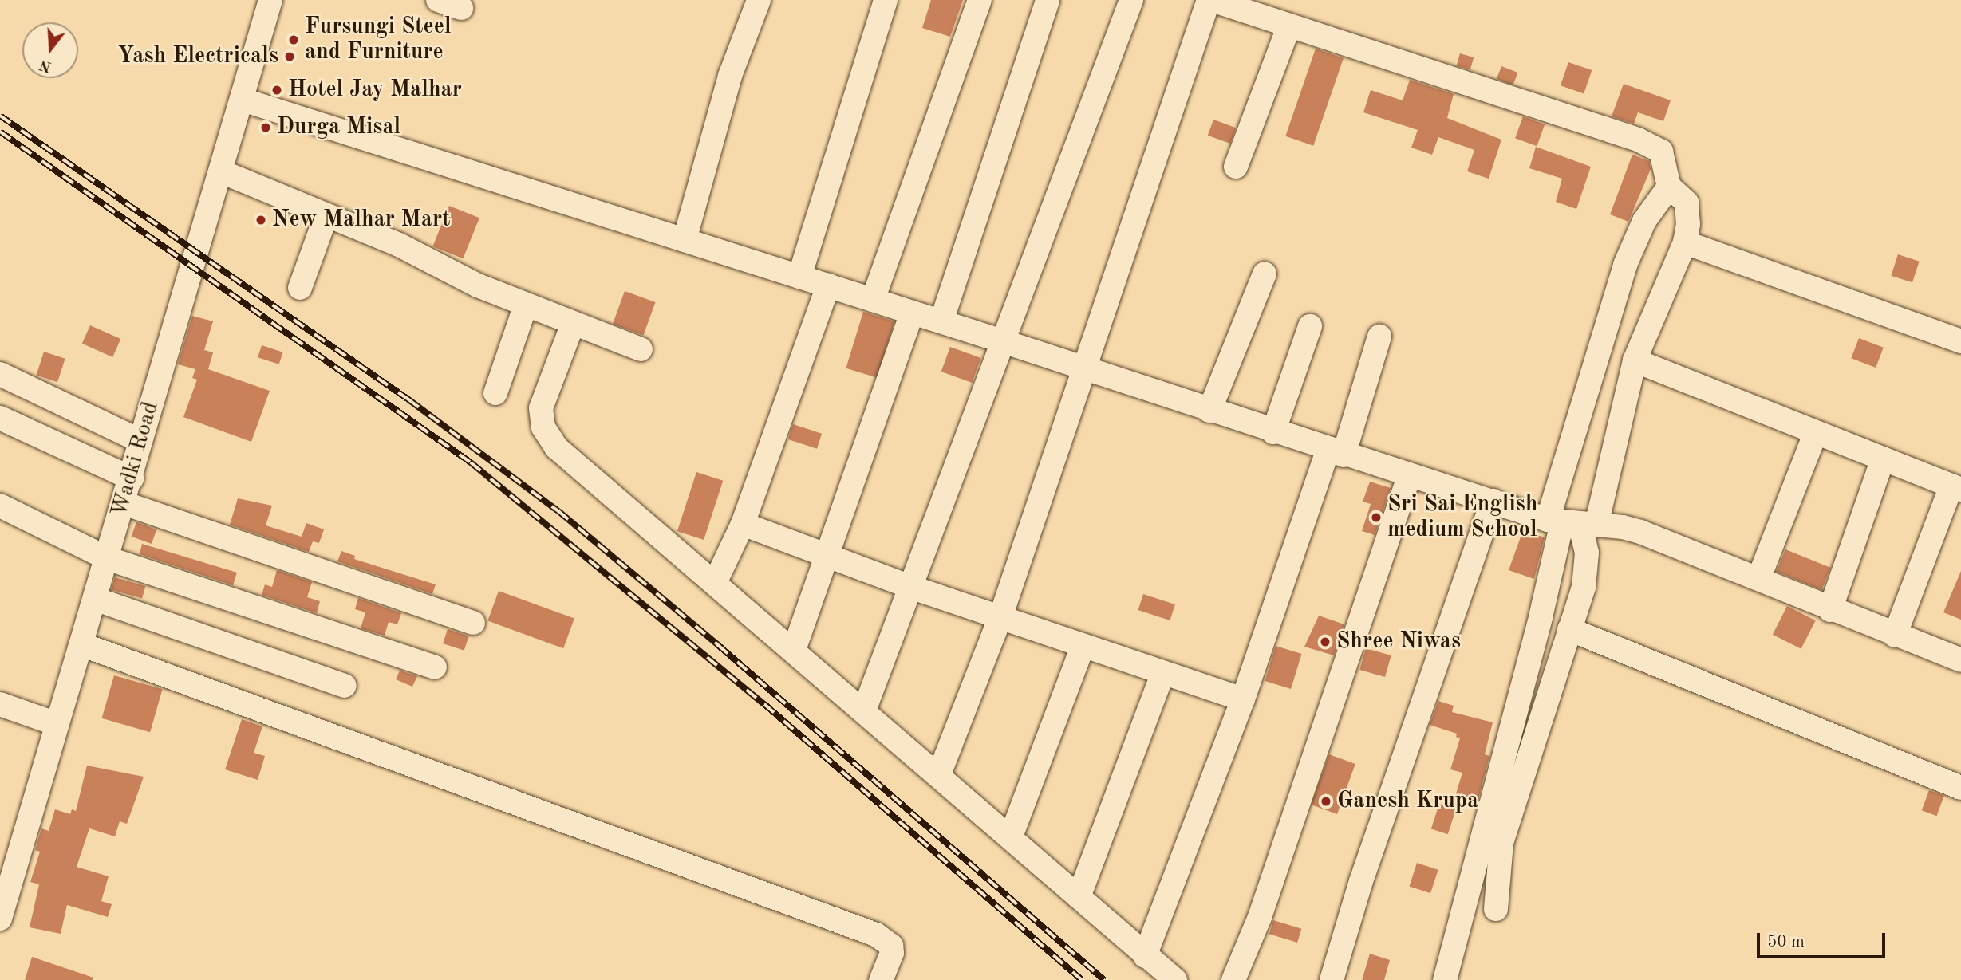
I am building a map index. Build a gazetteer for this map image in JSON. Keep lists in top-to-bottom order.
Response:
{
  "streets": {
    "street": ["Wadki Road"]
  },
  "places": [
    "Fursungi Steel and Furniture",
    "Yash Electricals",
    "Hotel Jay Malhar",
    "Durga Misal",
    "New Malhar Mart",
    "Sri Sai English medium School",
    "Shree Niwas",
    "Ganesh Krupa"
  ],
  "scale_bar": "50 m",
  "north": "bottom"
}
